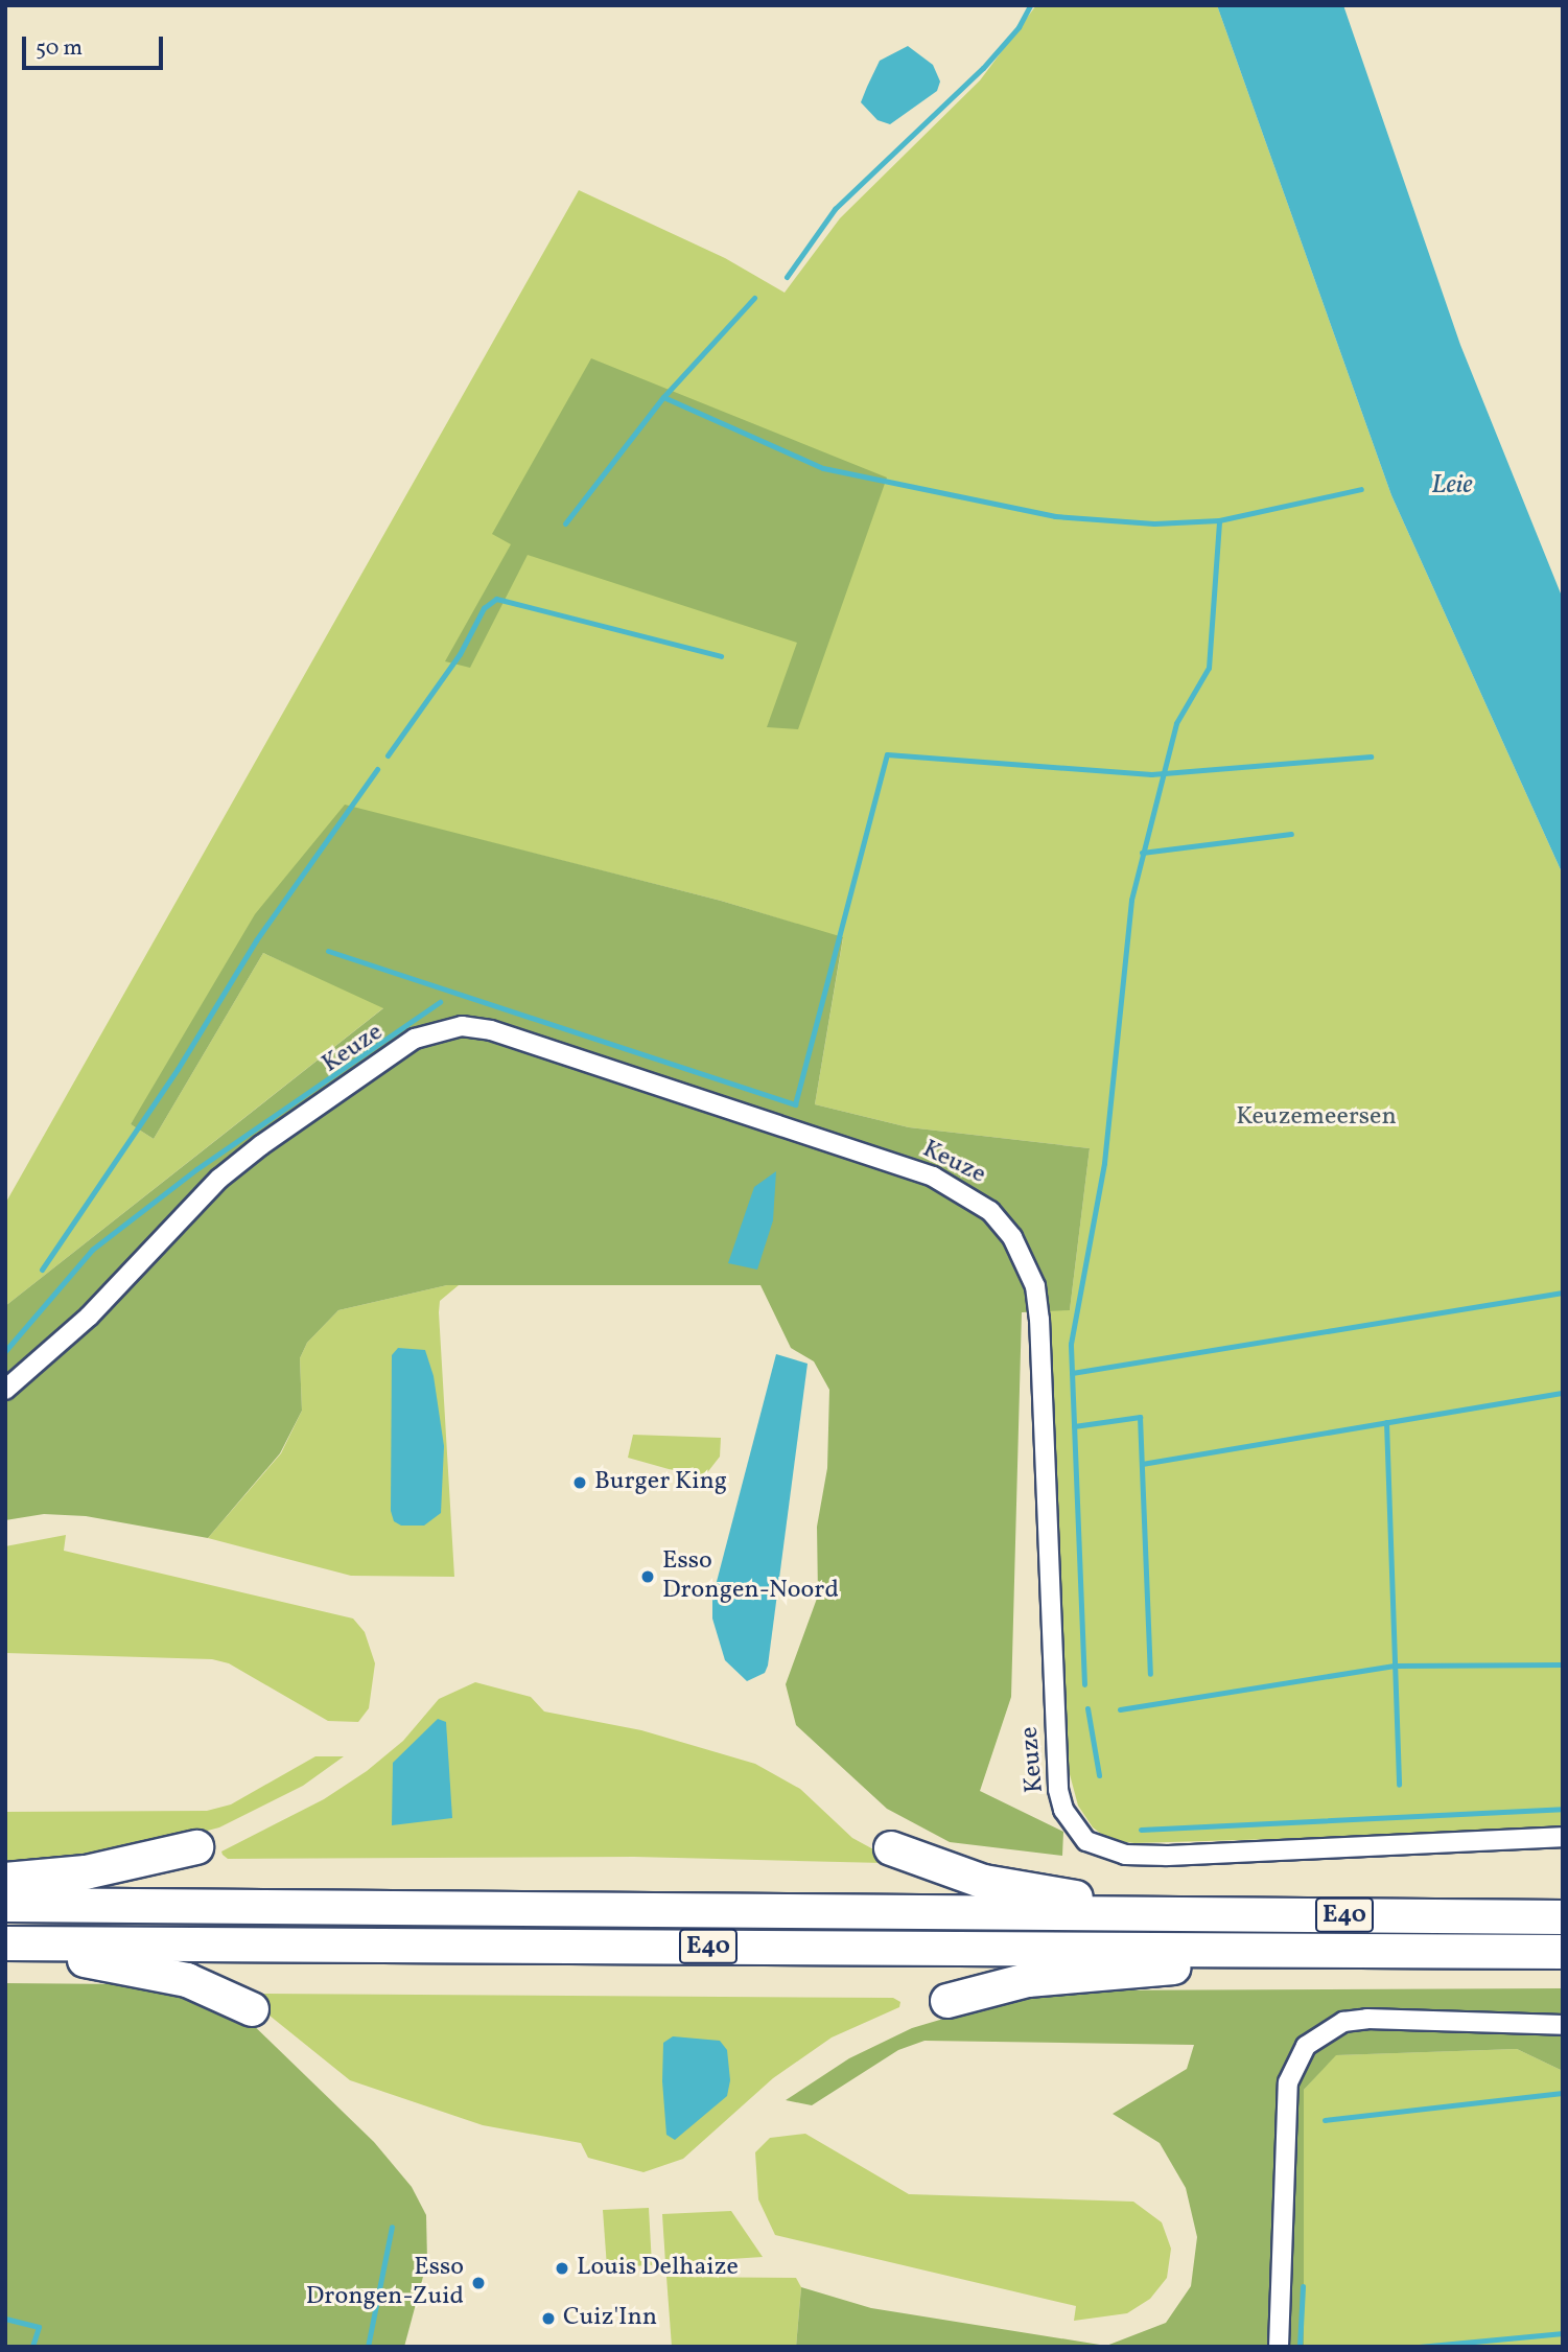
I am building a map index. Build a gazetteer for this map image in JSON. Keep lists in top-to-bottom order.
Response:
{
  "streets": {
    "highway": ["E40"],
    "street": ["Keuze"]
  },
  "water": ["Leie"],
  "parks": ["Keuzemeersen"],
  "places": [
    "Burger King",
    "Esso Drongen-Noord",
    "Louis Delhaize",
    "Esso Drongen-Zuid",
    "Cuiz'Inn"
  ],
  "scale_bar": "50 m"
}
